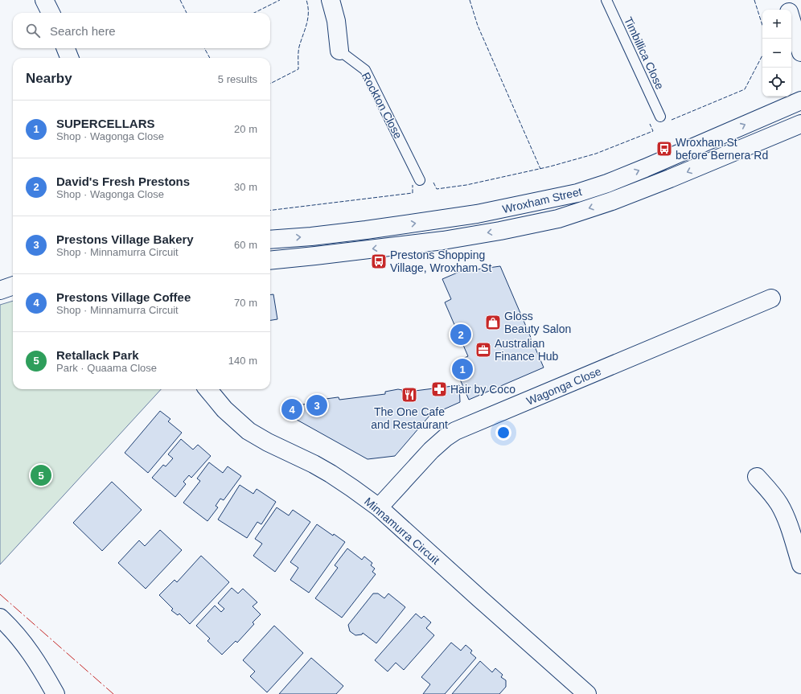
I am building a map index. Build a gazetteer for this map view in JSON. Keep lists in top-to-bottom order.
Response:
{
  "streets": {
    "street": [
      "Rockton Close",
      "Wroxham Street",
      "Wagonga Close",
      "Minnamurra Circuit"
    ],
    "lane": ["Timbillica Close"]
  },
  "crossings": [
    ["Wagonga Close", "Minnamurra Circuit"]
  ],
  "places": {
    "bus stop": ["Wroxham St before Bernera Rd", "Prestons Shopping Village, Wroxham St"],
    "shop": ["Gloss Beauty Salon"],
    "office": ["Australian Finance Hub"],
    "pharmacy": ["Hair by Coco"],
    "restaurant": ["The One Cafe and Restaurant"]
  },
  "page": {
    "map_buttons": ["+", "−"],
    "search": "Search here",
    "heading": ["Nearby", "5 results"],
    "list": [
      {
        "mark": "1",
        "name": "SUPERCELLARS",
        "note": "Shop · Wagonga Close",
        "value": "20 m"
      },
      {
        "mark": "2",
        "name": "David's Fresh Prestons",
        "note": "Shop · Wagonga Close",
        "value": "30 m"
      },
      {
        "mark": "3",
        "name": "Prestons Village Bakery",
        "note": "Shop · Minnamurra Circuit",
        "value": "60 m"
      },
      {
        "mark": "4",
        "name": "Prestons Village Coffee",
        "note": "Shop · Minnamurra Circuit",
        "value": "70 m"
      },
      {
        "mark": "5",
        "name": "Retallack Park",
        "note": "Park · Quaama Close",
        "value": "140 m"
      }
    ],
    "pins": [
      "2",
      "1",
      "3",
      "4",
      "5"
    ]
  }
}
